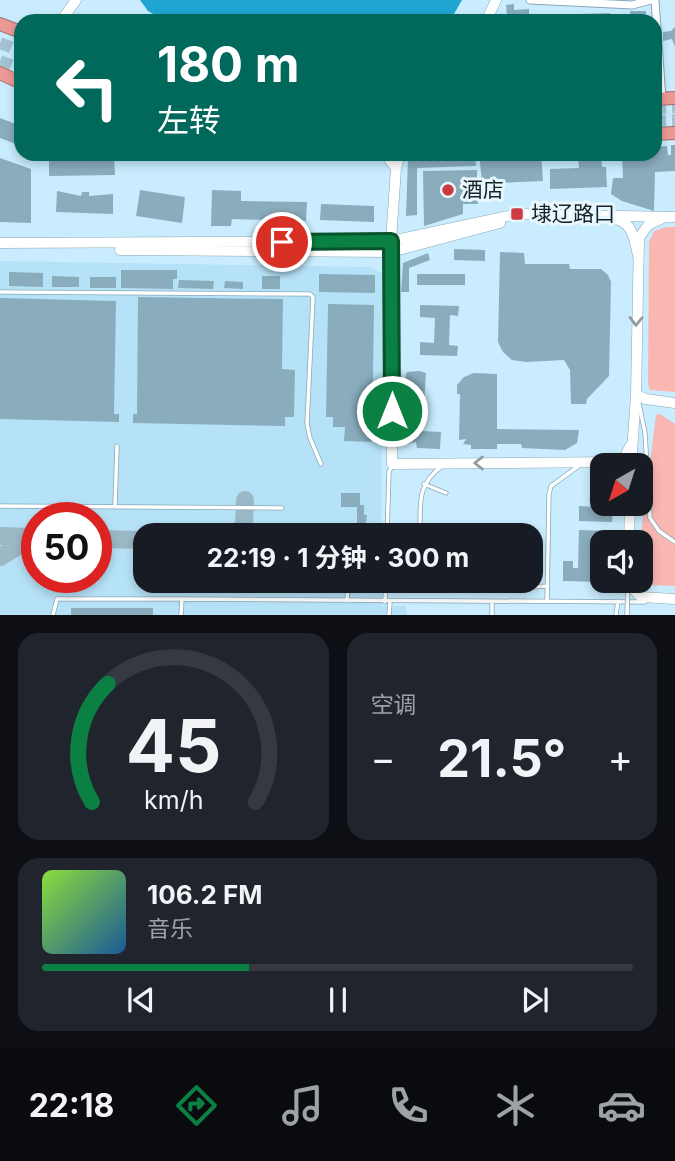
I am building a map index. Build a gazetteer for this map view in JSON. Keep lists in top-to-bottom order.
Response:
{
  "places": {
    "other": ["酒店"],
    "transit": ["埭辽路口"]
  },
  "north": "bottom left",
  "page": {
    "turn": ["180 m", "左转"],
    "limit": "50",
    "trip": "22:19 · 1 分钟 · 300 m",
    "tile": "空调",
    "heat": ["−", "21.5°", "+"],
    "song": ["106.2 FM", "音乐"],
    "tabs": "22:18",
    "gauge": ["45", "km/h"]
  }
}
